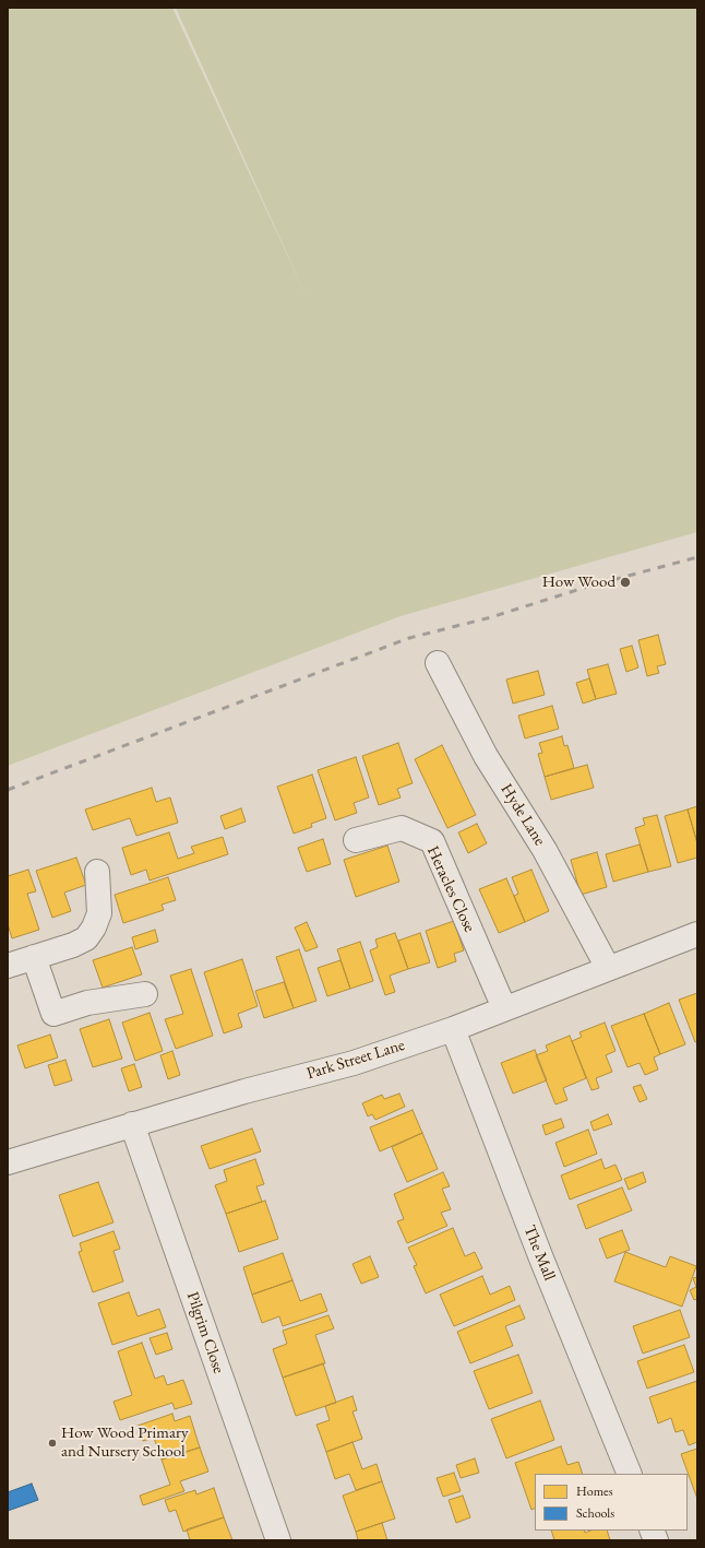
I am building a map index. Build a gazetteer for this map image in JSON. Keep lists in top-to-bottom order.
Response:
{
  "streets": {
    "street": [
      "Hyde Lane",
      "Heracles Close",
      "Park Street Lane",
      "The Mall",
      "Pilgrim Close"
    ]
  },
  "crossings": [
    ["Hyde Lane", "Park Street Lane"],
    ["Heracles Close", "Park Street Lane"],
    ["Park Street Lane", "The Mall"],
    ["Park Street Lane", "Pilgrim Close"]
  ],
  "places": ["How Wood", "How Wood Primary and Nursery School"],
  "legend": ["Homes", "Schools"]
}
